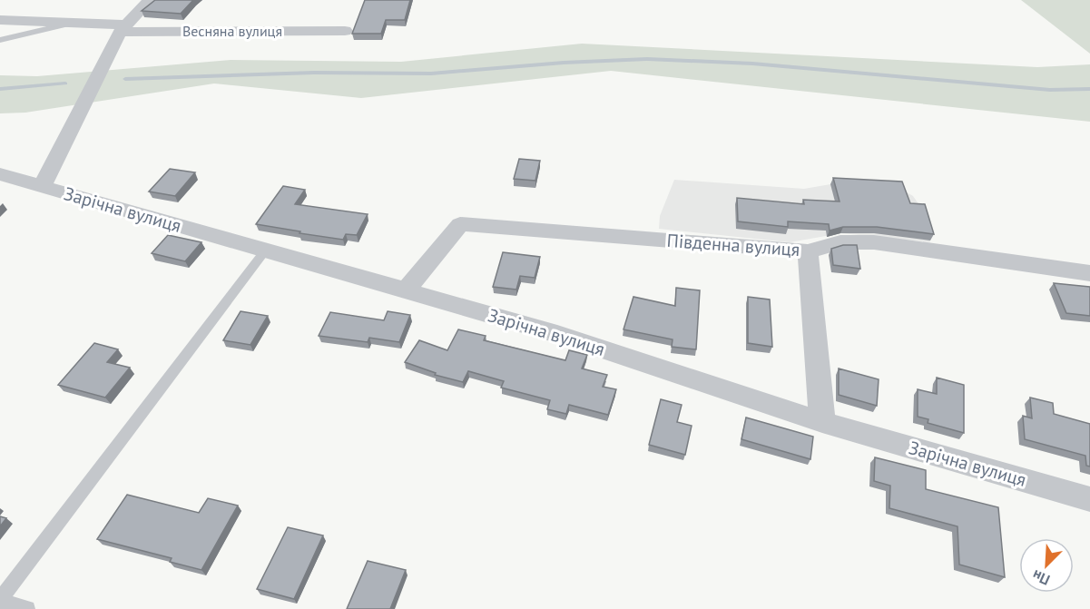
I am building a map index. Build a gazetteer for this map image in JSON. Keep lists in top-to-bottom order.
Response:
{
  "streets": {
    "street": ["Весняна вулиця", "Зарічна вулиця", "Південна вулиця"]
  },
  "crossings": [
    ["Зарічна вулиця", "Південна вулиця"]
  ],
  "north": "bottom left"
}
